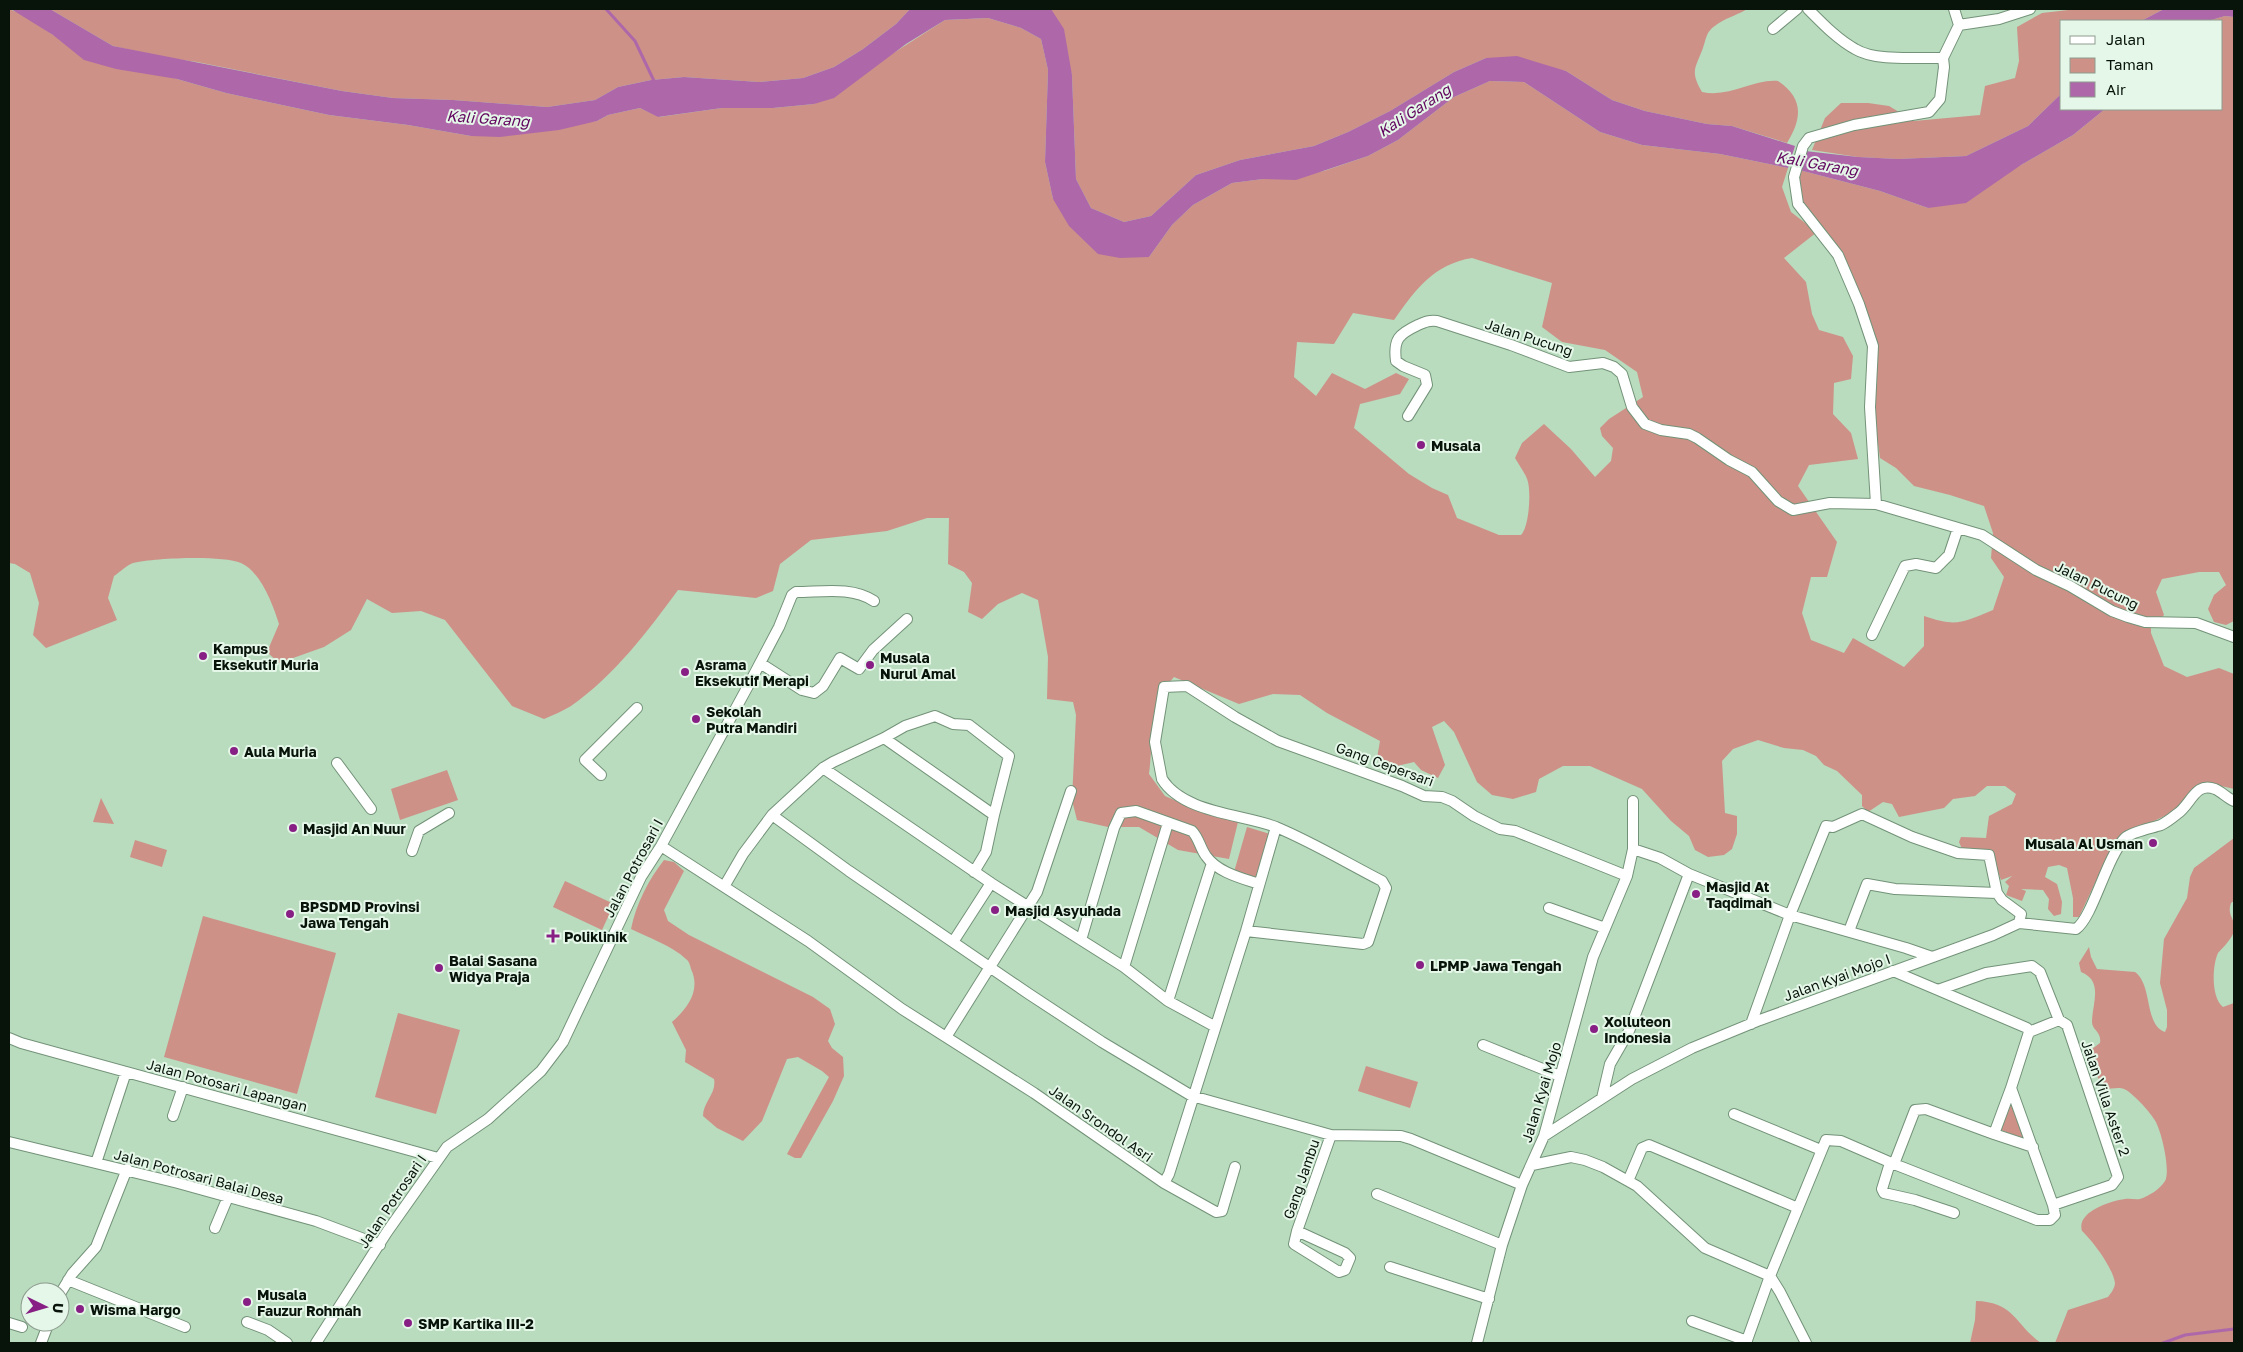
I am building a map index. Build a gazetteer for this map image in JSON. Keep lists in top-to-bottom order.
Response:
{
  "streets": {
    "street": [
      "Jalan Pucung",
      "Gang Cepersari",
      "Jalan Potrosari I",
      "Jalan Kyai Mojo I",
      "Jalan Potosari Lapangan",
      "Jalan Kyai Mojo",
      "Jalan Villa Aster 2",
      "Jalan Srondol Asri",
      "Jalan Potrosari Balai Desa",
      "Gang Jambu"
    ]
  },
  "crossings": [
    ["Gang Cepersari", "Jalan Kyai Mojo"],
    ["Gang Cepersari", "Jalan Srondol Asri"],
    ["Jalan Potrosari I", "Jalan Potosari Lapangan"],
    ["Jalan Potrosari I", "Jalan Srondol Asri"],
    ["Jalan Potrosari I", "Jalan Potrosari Balai Desa"],
    ["Jalan Kyai Mojo I", "Jalan Kyai Mojo"]
  ],
  "water": ["Kali Garang"],
  "places": {
    "other": [
      "Musala",
      "Kampus Eksekutif Muria",
      "Musala Nurul Amal",
      "Asrama Eksekutif Merapi",
      "Sekolah Putra Mandiri",
      "Aula Muria",
      "Masjid An Nuur",
      "Musala Al Usman",
      "Masjid At Taqdimah",
      "Masjid Asyuhada",
      "BPSDMD Provinsi Jawa Tengah",
      "LPMP Jawa Tengah",
      "Balai Sasana Widya Praja",
      "Xolluteon Indonesia",
      "Musala Fauzur Rohmah",
      "Wisma Hargo",
      "SMP Kartika III-2"
    ],
    "health": ["Poliklinik"]
  },
  "legend": ["Jalan", "Taman", "Air"],
  "north": "right"
}
